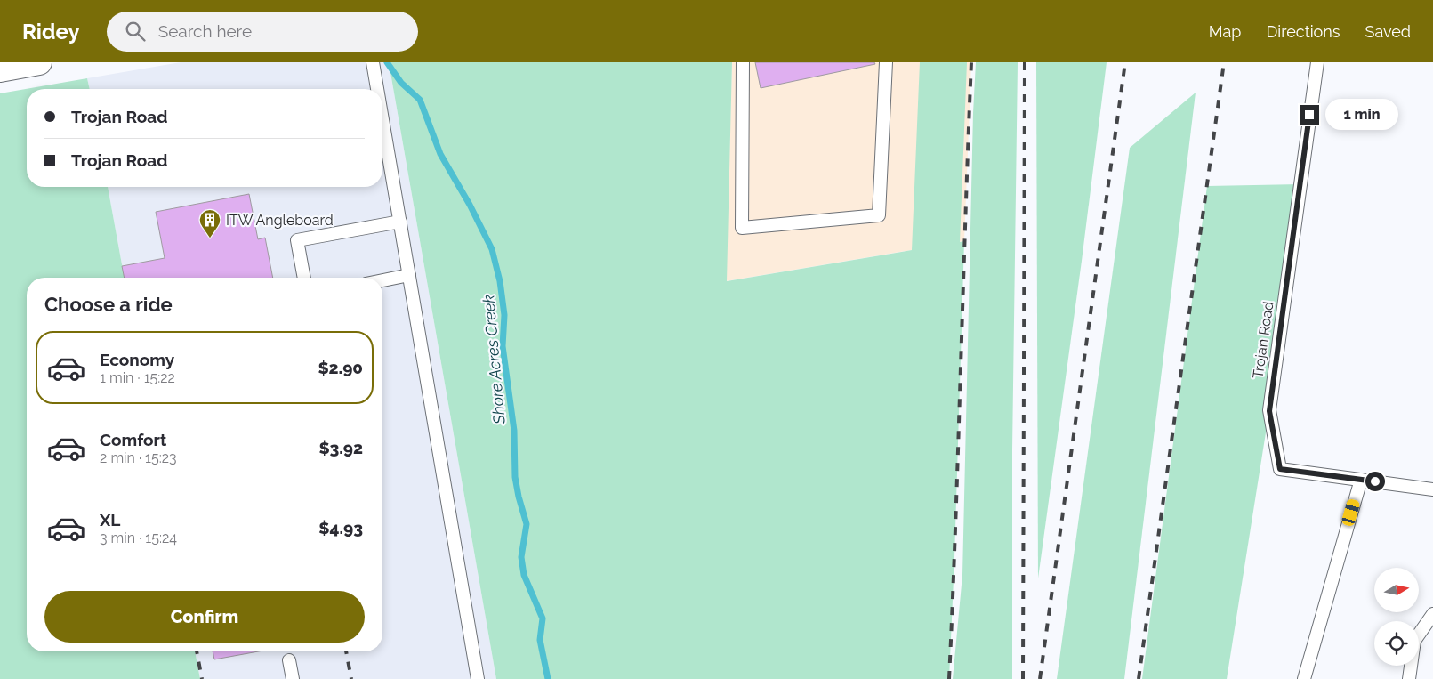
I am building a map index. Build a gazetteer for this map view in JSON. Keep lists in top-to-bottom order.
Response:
{
  "streets": {
    "lane": ["Trojan Road"]
  },
  "water": ["Shore Acres Creek"],
  "places": {
    "building": ["ITW Angleboard"]
  },
  "north": "right",
  "page": {
    "header": "Ridey",
    "search": "Search here",
    "nav": ["Map", "Directions", "Saved"],
    "banner": ["Trojan Road", "Trojan Road"],
    "bubble": "1 min",
    "heading": "Choose a ride",
    "list": [
      {
        "name": "Economy",
        "note": "1 min · 15:22",
        "value": "$2.90"
      },
      {
        "name": "Comfort",
        "note": "2 min · 15:23",
        "value": "$3.92"
      },
      {
        "name": "XL",
        "note": "3 min · 15:24",
        "value": "$4.93"
      }
    ],
    "buttons": "Confirm"
  }
}
